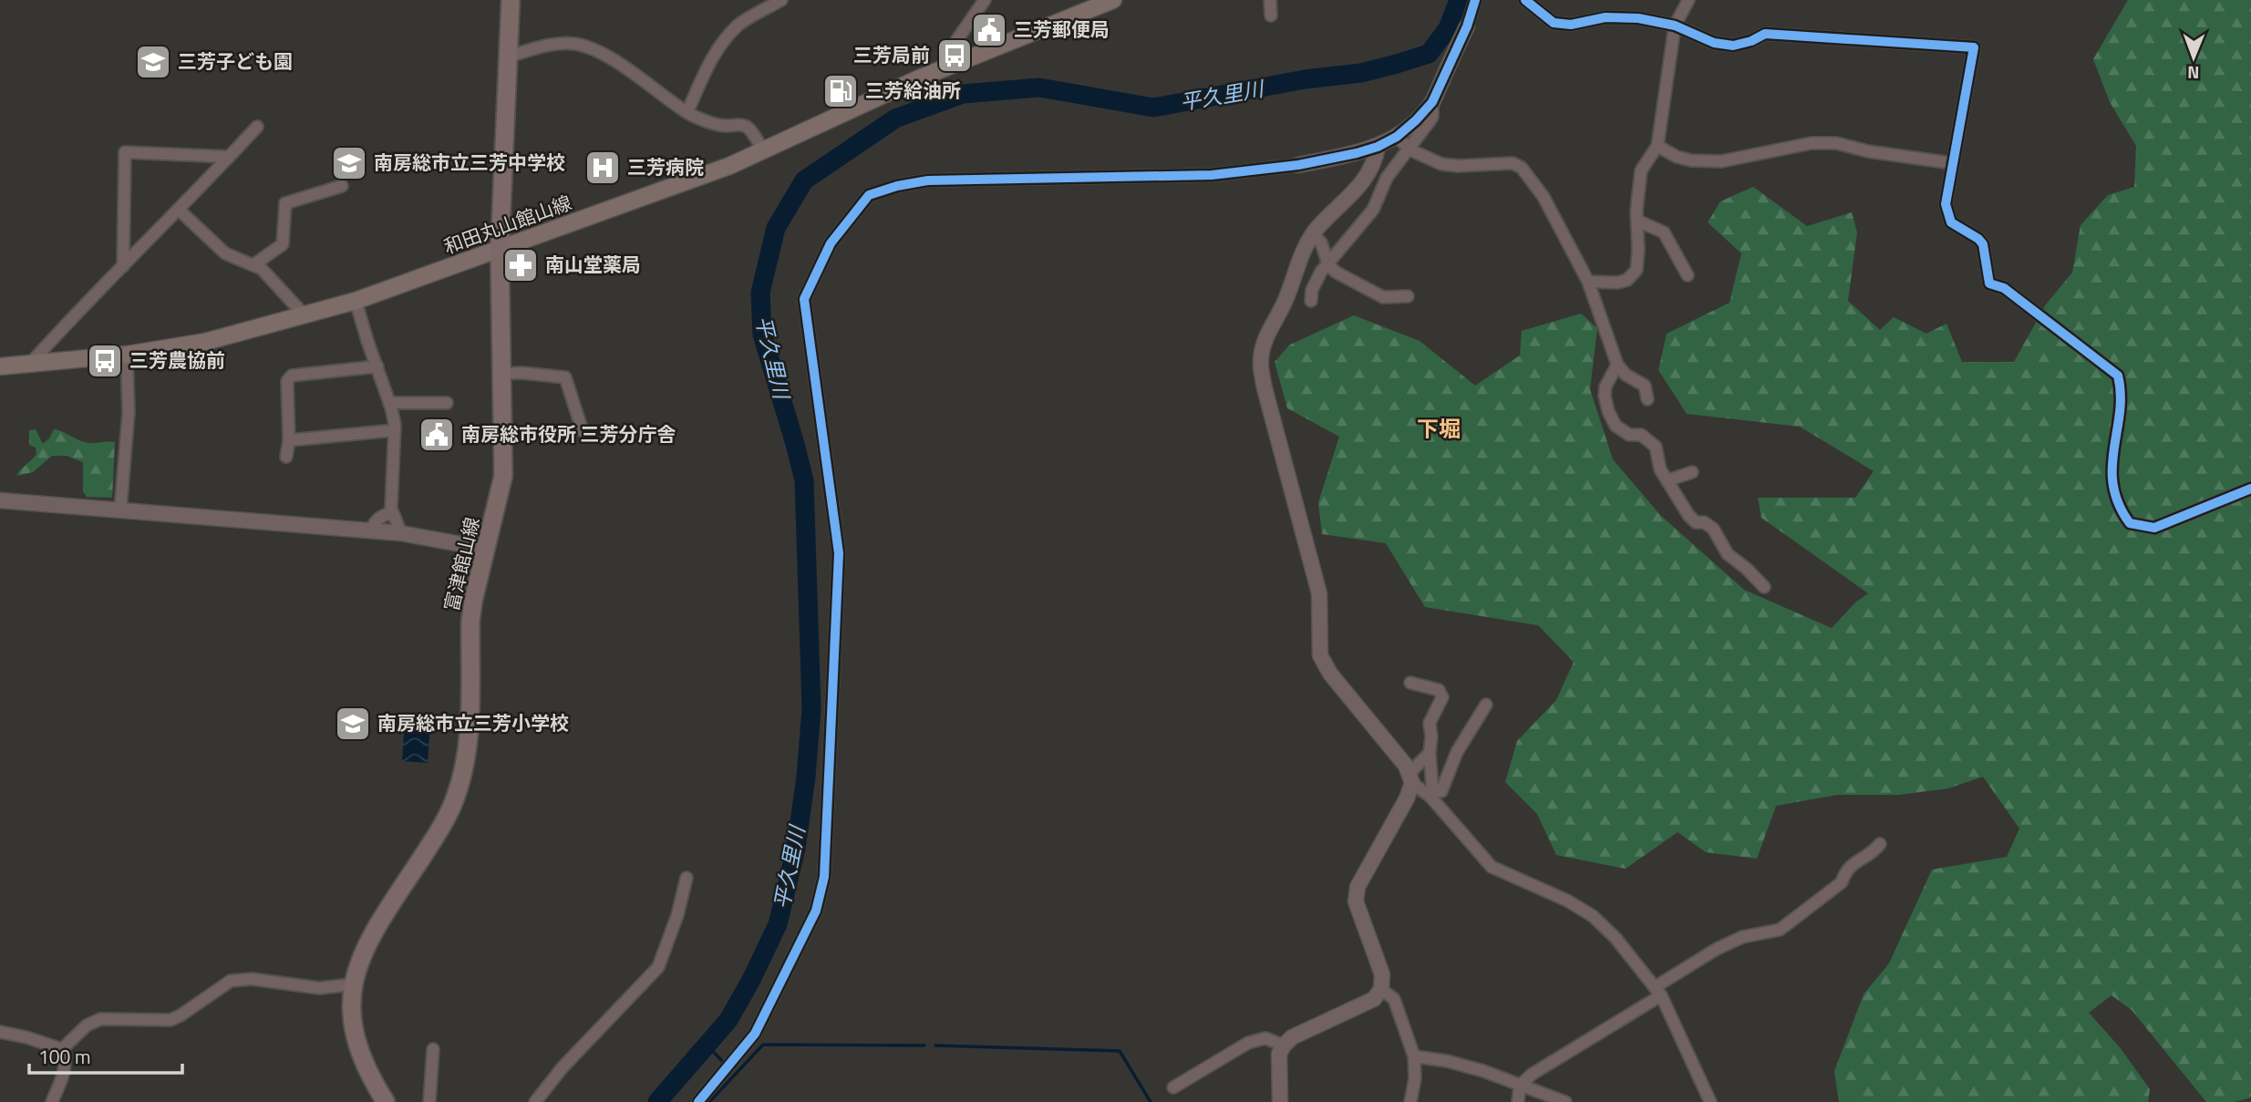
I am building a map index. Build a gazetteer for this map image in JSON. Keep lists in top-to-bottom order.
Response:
{
  "streets": {
    "main road": ["和田丸山館山線", "富津館山線"]
  },
  "crossings": [
    ["和田丸山館山線", "富津館山線"]
  ],
  "districts": ["下堀"],
  "water": ["平久里川"],
  "places": {
    "public building": ["三芳郵便局", "南房総市役所 三芳分庁舎"],
    "bus stop": ["三芳局前", "三芳農協前"],
    "school or university": ["三芳子ども園", "南房総市立三芳中学校", "南房総市立三芳小学校"],
    "fuel station": ["三芳給油所"],
    "hospital": ["三芳病院"],
    "pharmacy": ["南山堂薬局"]
  },
  "scale_bar": "100 m",
  "north": "bottom"
}
